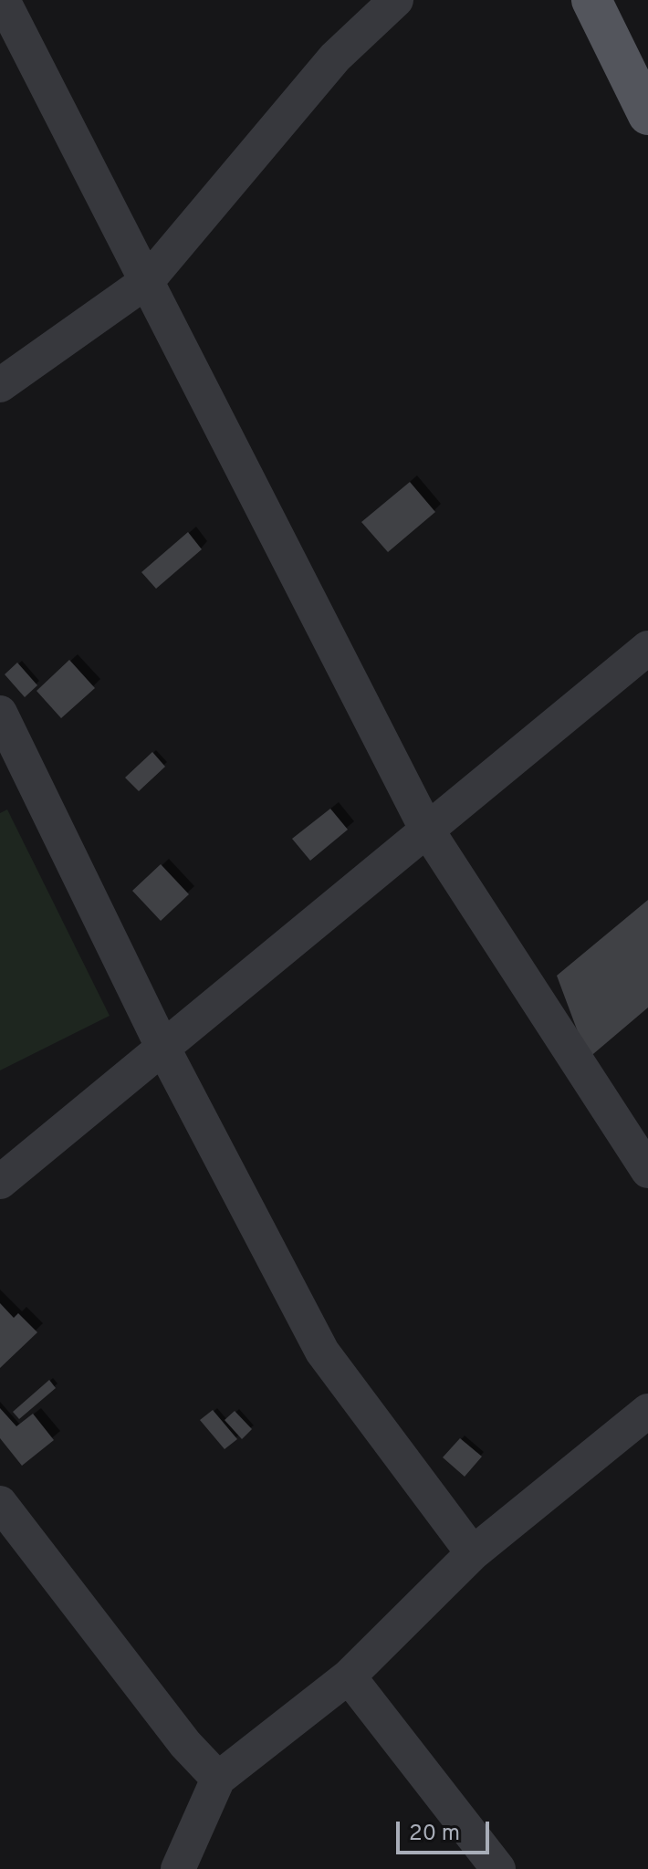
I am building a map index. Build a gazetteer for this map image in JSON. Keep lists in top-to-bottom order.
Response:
{
  "scale_bar": "20 m"
}
